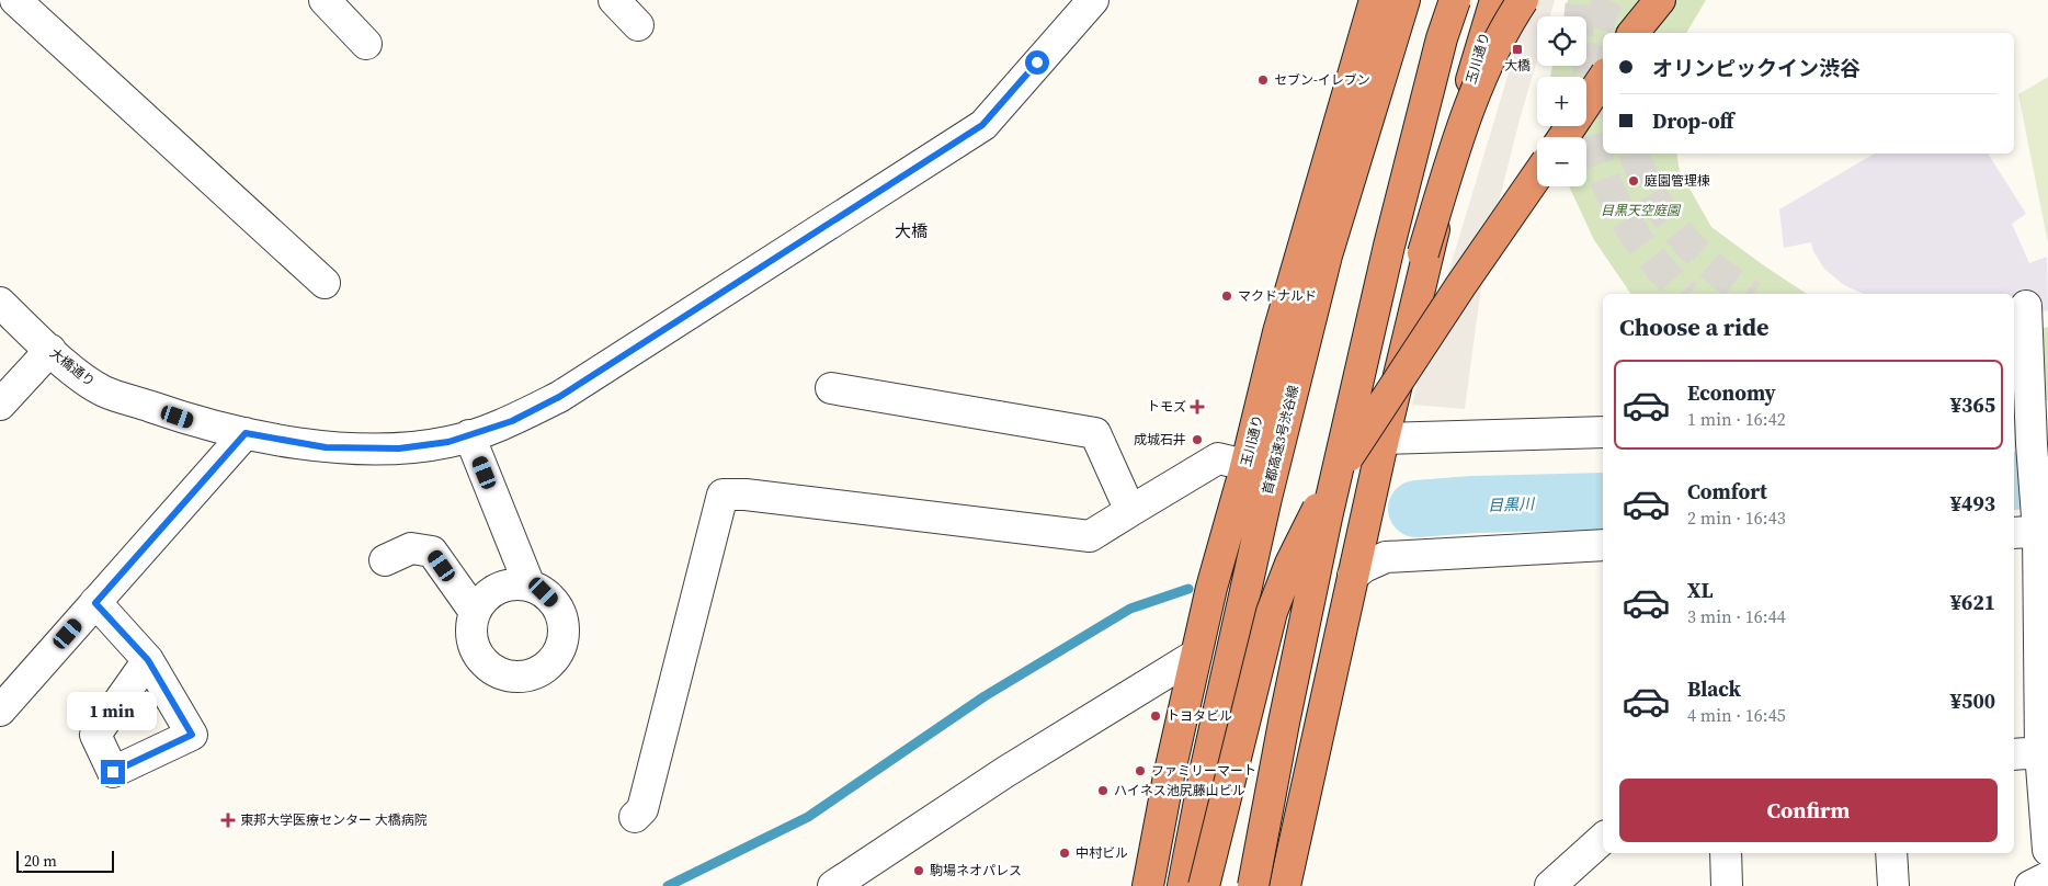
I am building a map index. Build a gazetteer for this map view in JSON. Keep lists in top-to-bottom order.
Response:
{
  "streets": {
    "highway": ["玉川通り", "首都高速3号渋谷線"],
    "street": ["大橋通り"]
  },
  "districts": ["大橋"],
  "water": ["目黒川"],
  "parks": ["目黒天空庭園"],
  "places": {
    "transit": ["大橋"],
    "other": [
      "セブン-イレブン",
      "庭園管理棟",
      "マクドナルド",
      "成城石井",
      "トヨタビル",
      "ファミリーマート",
      "ハイネス池尻藤山ビル",
      "中村ビル",
      "駒場ネオパレス"
    ],
    "health": ["トモズ", "東邦大学医療センター 大橋病院"]
  },
  "scale_bar": "20 m",
  "page": {
    "map_buttons": ["+", "−"],
    "banner": ["オリンピックイン渋谷", "Drop-off"],
    "heading": "Choose a ride",
    "list": [
      {
        "name": "Economy",
        "note": "1 min · 16:42",
        "value": "¥365"
      },
      {
        "name": "Comfort",
        "note": "2 min · 16:43",
        "value": "¥493"
      },
      {
        "name": "XL",
        "note": "3 min · 16:44",
        "value": "¥621"
      },
      {
        "name": "Black",
        "note": "4 min · 16:45",
        "value": "¥500"
      }
    ],
    "bubble": "1 min",
    "buttons": "Confirm",
    "scale": "20 m"
  }
}
